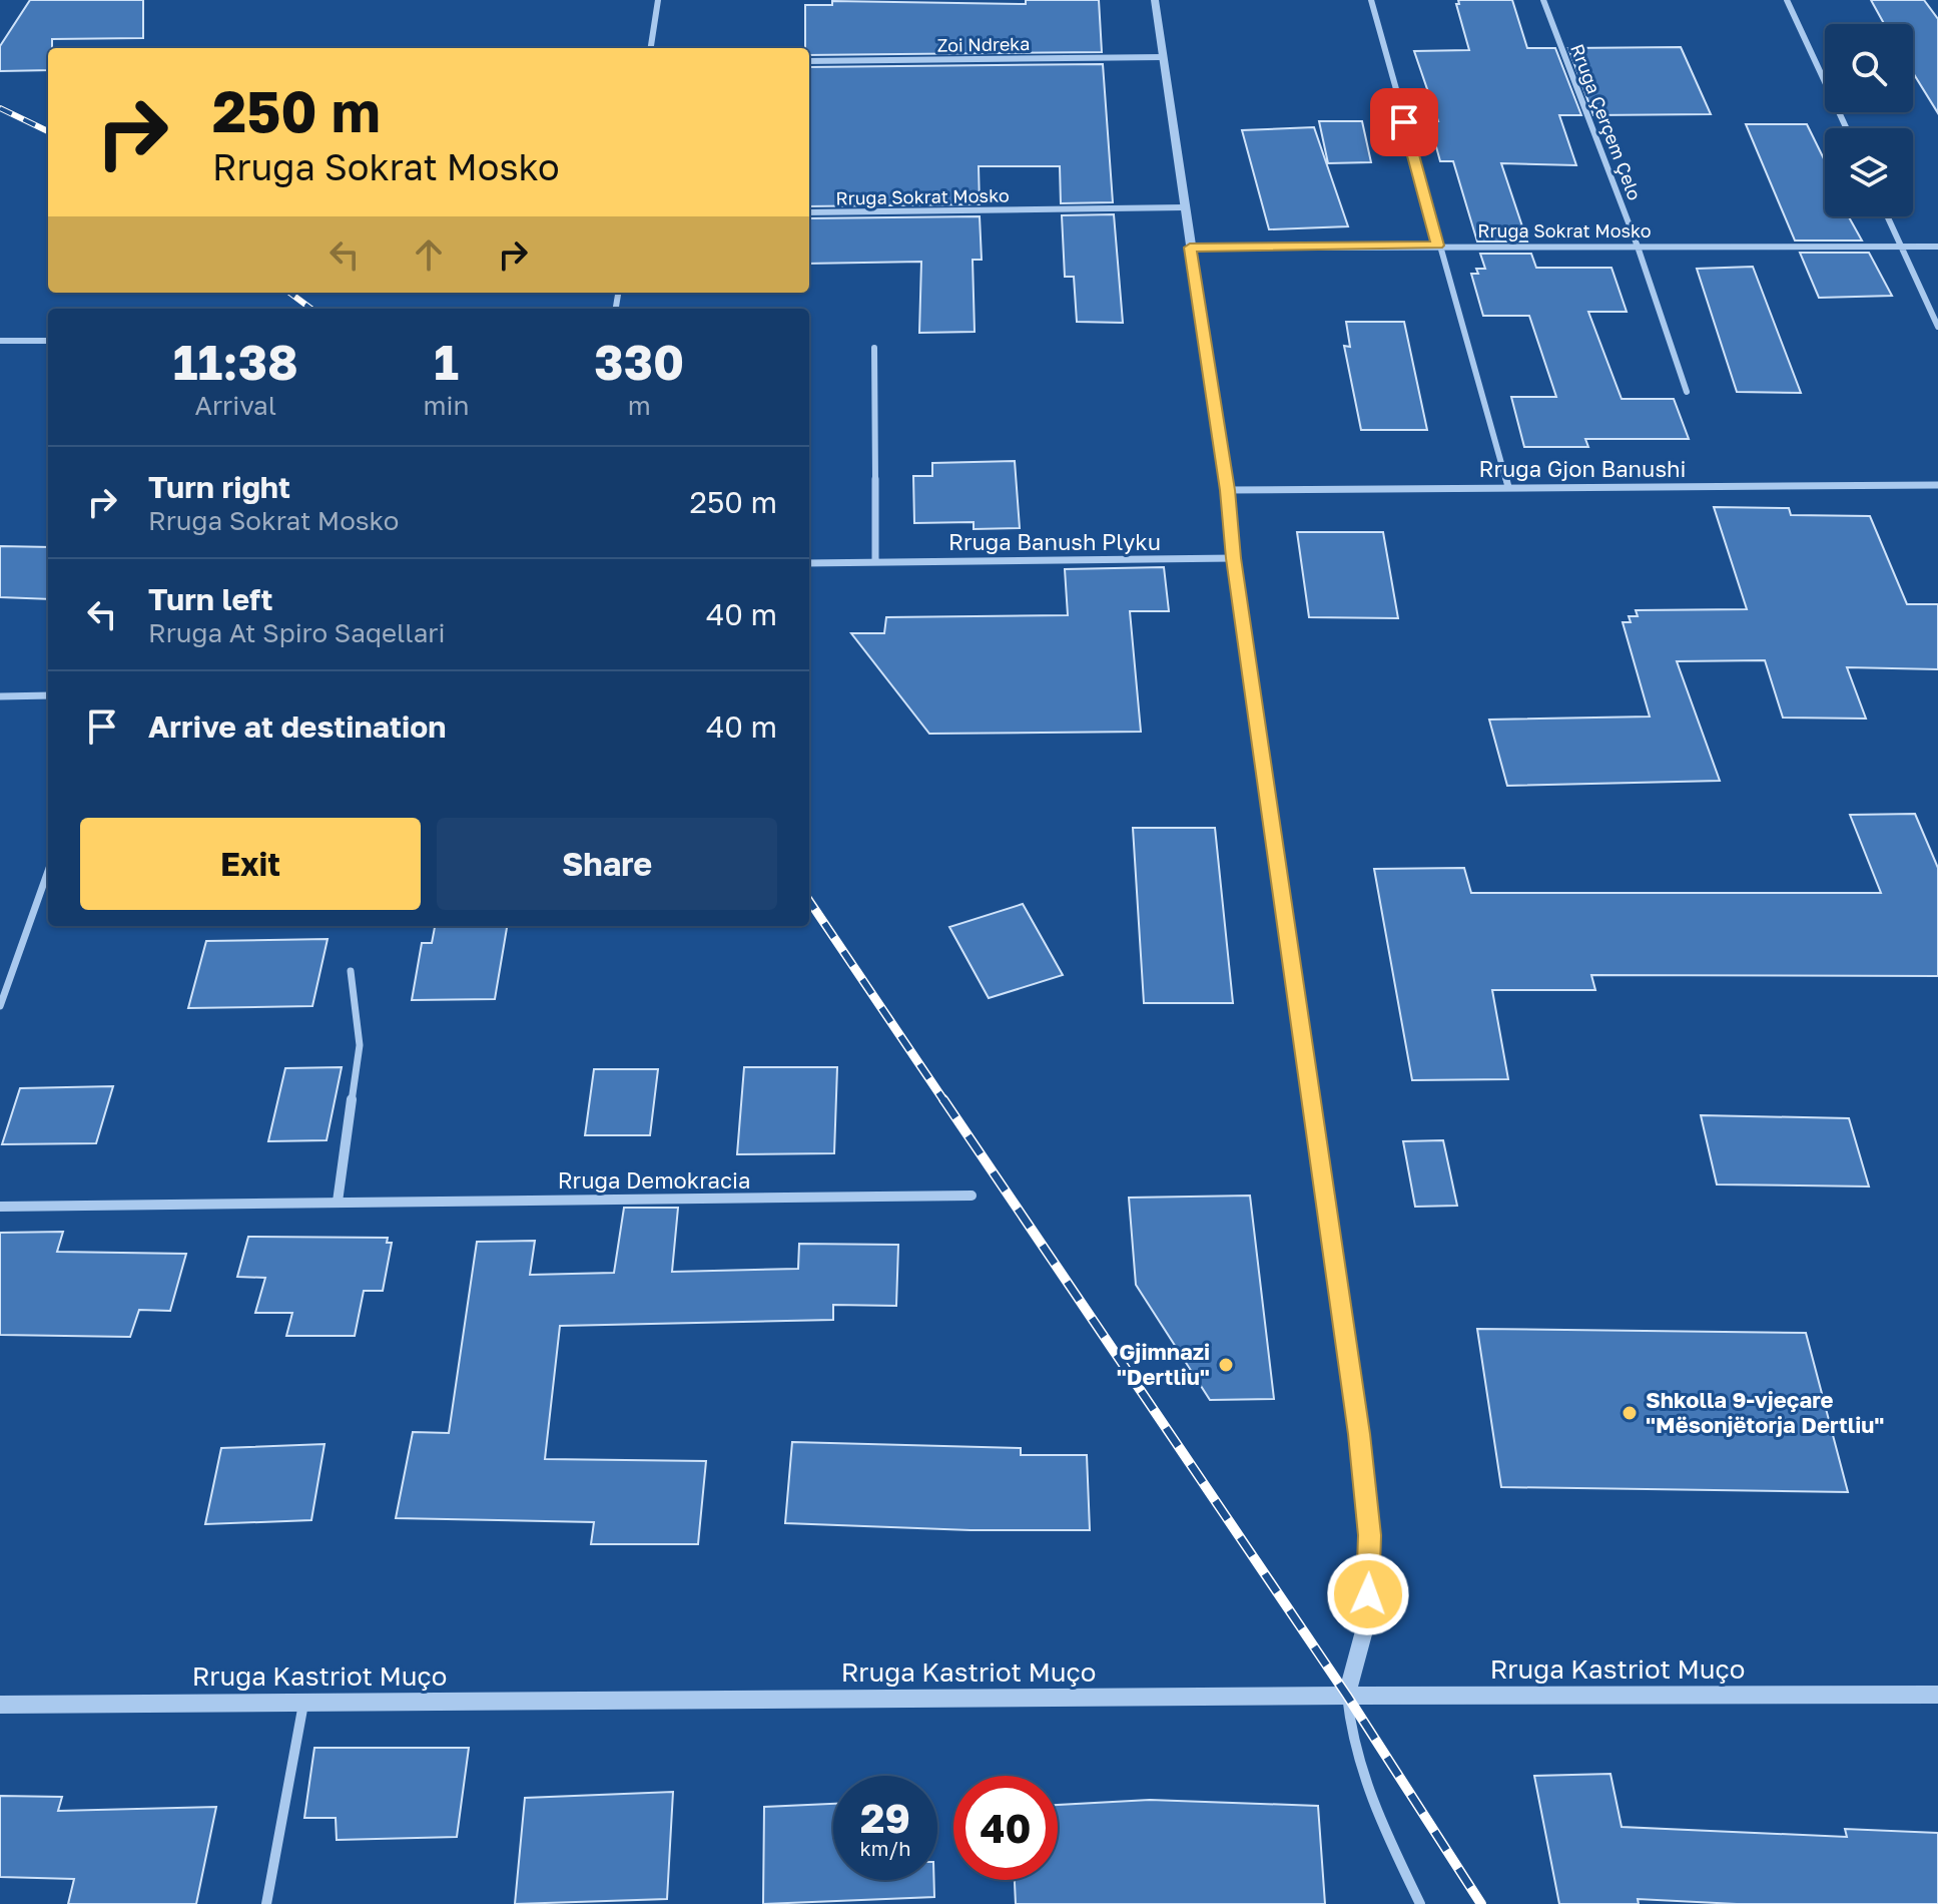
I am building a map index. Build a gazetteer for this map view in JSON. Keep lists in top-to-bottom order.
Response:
{
  "streets": {
    "street": [
      "Zoi Ndreka",
      "Rruga Çerçem Çelo",
      "Rruga Sokrat Mosko",
      "Rruga Gjon Banushi",
      "Rruga Banush Plyku",
      "Rruga Demokracia",
      "Rruga Kastriot Muço"
    ]
  },
  "crossings": [
    ["Rruga Çerçem Çelo", "Rruga Sokrat Mosko"]
  ],
  "places": ["Gjimnazi \"Dertliu\"", "Shkolla 9-vjeçare \"Mësonjëtorja Dertliu\""],
  "page": {
    "turn": ["250 m", "Rruga Sokrat Mosko"],
    "eta": [
      "11:38",
      "Arrival",
      "1",
      "min",
      "330",
      "m"
    ],
    "list": [
      {
        "name": "Turn right",
        "note": "Rruga Sokrat Mosko",
        "value": "250 m"
      },
      {
        "name": "Turn left",
        "note": "Rruga At Spiro Saqellari",
        "value": "40 m"
      },
      {
        "name": "Arrive at destination",
        "value": "40 m"
      }
    ],
    "buttons": ["Exit", "Share"],
    "speed": "29 km/h",
    "limit": "40"
  }
}
